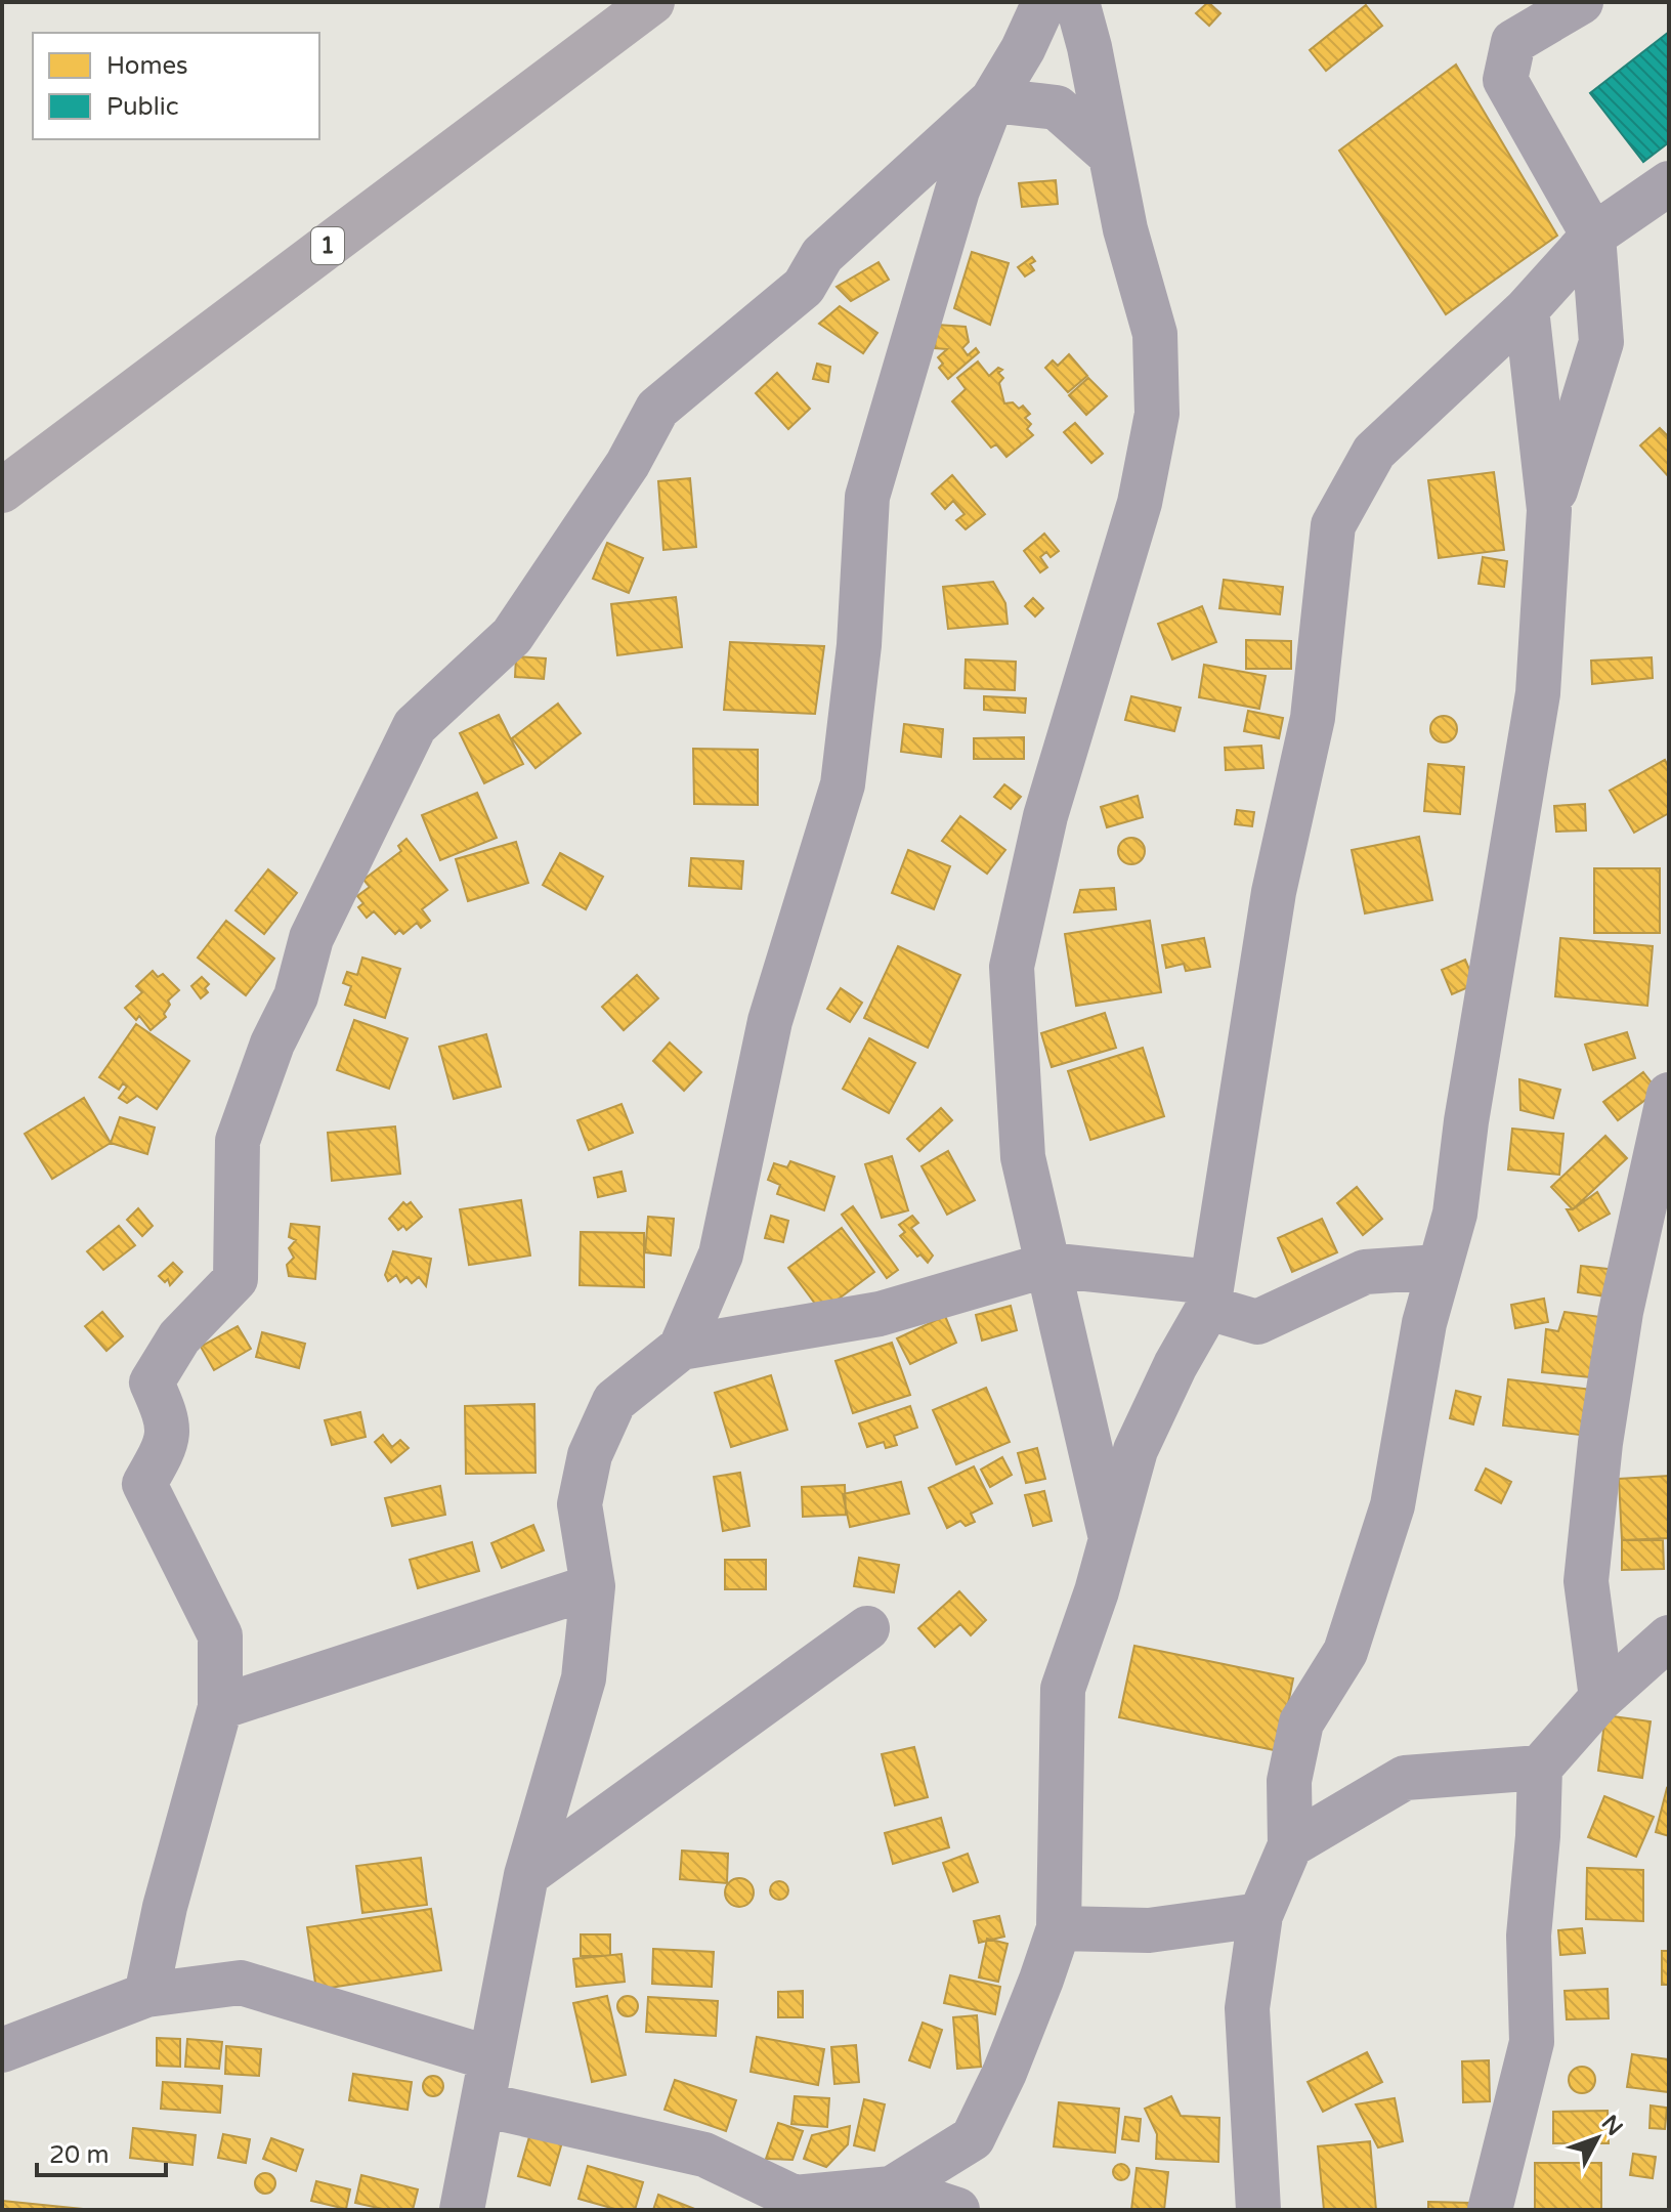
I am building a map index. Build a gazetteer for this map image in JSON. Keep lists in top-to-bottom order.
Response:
{
  "streets": {
    "highway": ["1"]
  },
  "legend": ["Homes", "Public"],
  "scale_bar": "20 m",
  "north": "top right"
}
